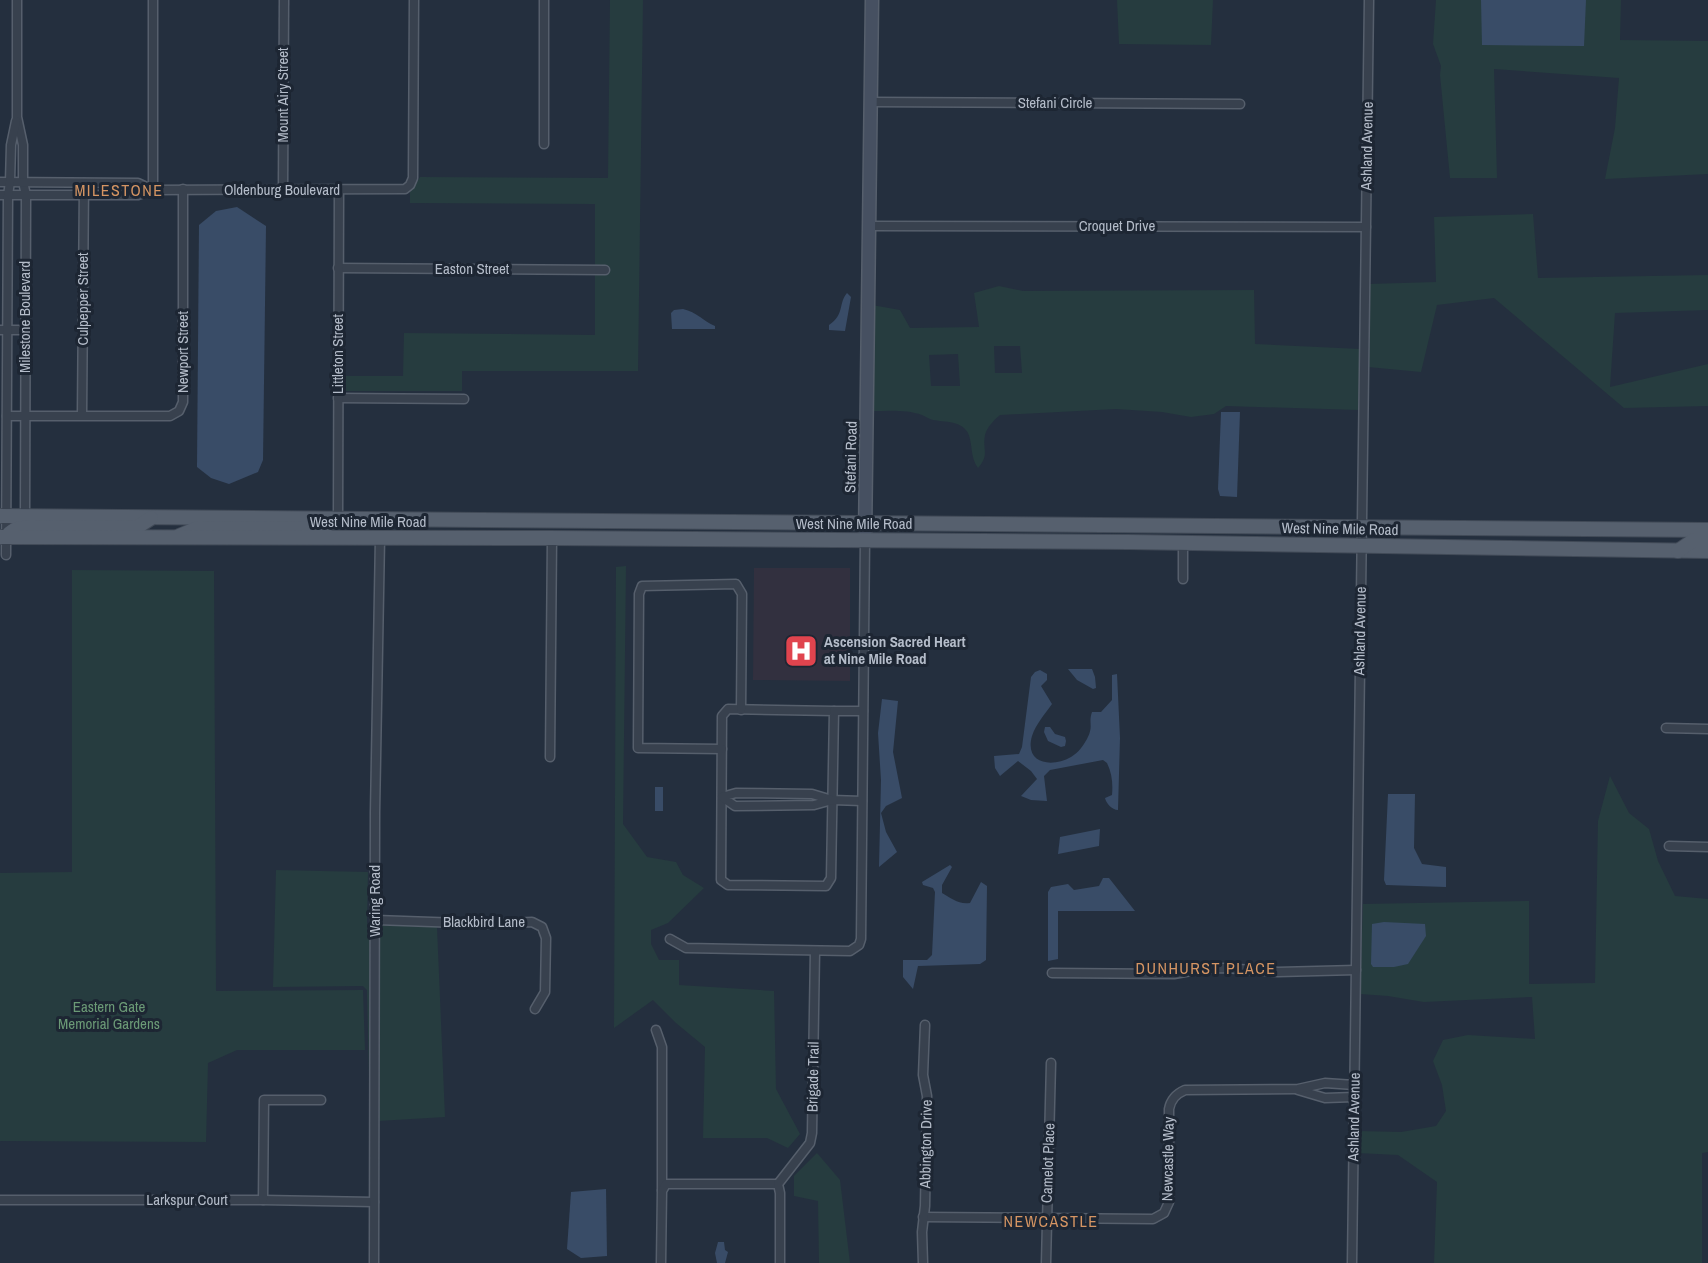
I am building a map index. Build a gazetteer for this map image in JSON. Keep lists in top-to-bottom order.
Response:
{
  "streets": {
    "main road": ["West Nine Mile Road"],
    "street": [
      "Mount Airy Street",
      "Stefani Circle",
      "Ashland Avenue",
      "Oldenburg Boulevard",
      "Croquet Drive",
      "Easton Street",
      "Culpepper Street",
      "Milestone Boulevard",
      "Newport Street",
      "Littleton Street",
      "Stefani Road",
      "Waring Road",
      "Blackbird Lane",
      "Brigade Trail",
      "Abbington Drive",
      "Newcastle Way",
      "Camelot Place",
      "Larkspur Court"
    ]
  },
  "crossings": [
    ["Mount Airy Street", "Oldenburg Boulevard"],
    ["Stefani Circle", "Stefani Road"],
    ["Ashland Avenue", "Croquet Drive"],
    ["Ashland Avenue", "West Nine Mile Road"],
    ["Ashland Avenue", "Newcastle Way"],
    ["Oldenburg Boulevard", "Culpepper Street"],
    ["Oldenburg Boulevard", "Milestone Boulevard"],
    ["Oldenburg Boulevard", "Newport Street"],
    ["Oldenburg Boulevard", "Littleton Street"],
    ["Croquet Drive", "Stefani Road"],
    ["Easton Street", "Littleton Street"],
    ["Culpepper Street", "Newport Street"],
    ["Milestone Boulevard", "Newport Street"],
    ["Milestone Boulevard", "West Nine Mile Road"],
    ["Littleton Street", "West Nine Mile Road"],
    ["Stefani Road", "West Nine Mile Road"],
    ["Stefani Road", "Brigade Trail"],
    ["West Nine Mile Road", "Waring Road"],
    ["Waring Road", "Blackbird Lane"],
    ["Waring Road", "Larkspur Court"],
    ["Abbington Drive", "Newcastle Way"],
    ["Newcastle Way", "Camelot Place"]
  ],
  "districts": ["MILESTONE", "DUNHURST PLACE", "NEWCASTLE"],
  "parks": ["Eastern Gate Memorial Gardens"],
  "places": {
    "hospital": ["Ascension Sacred Heart at Nine Mile Road"]
  }
}
